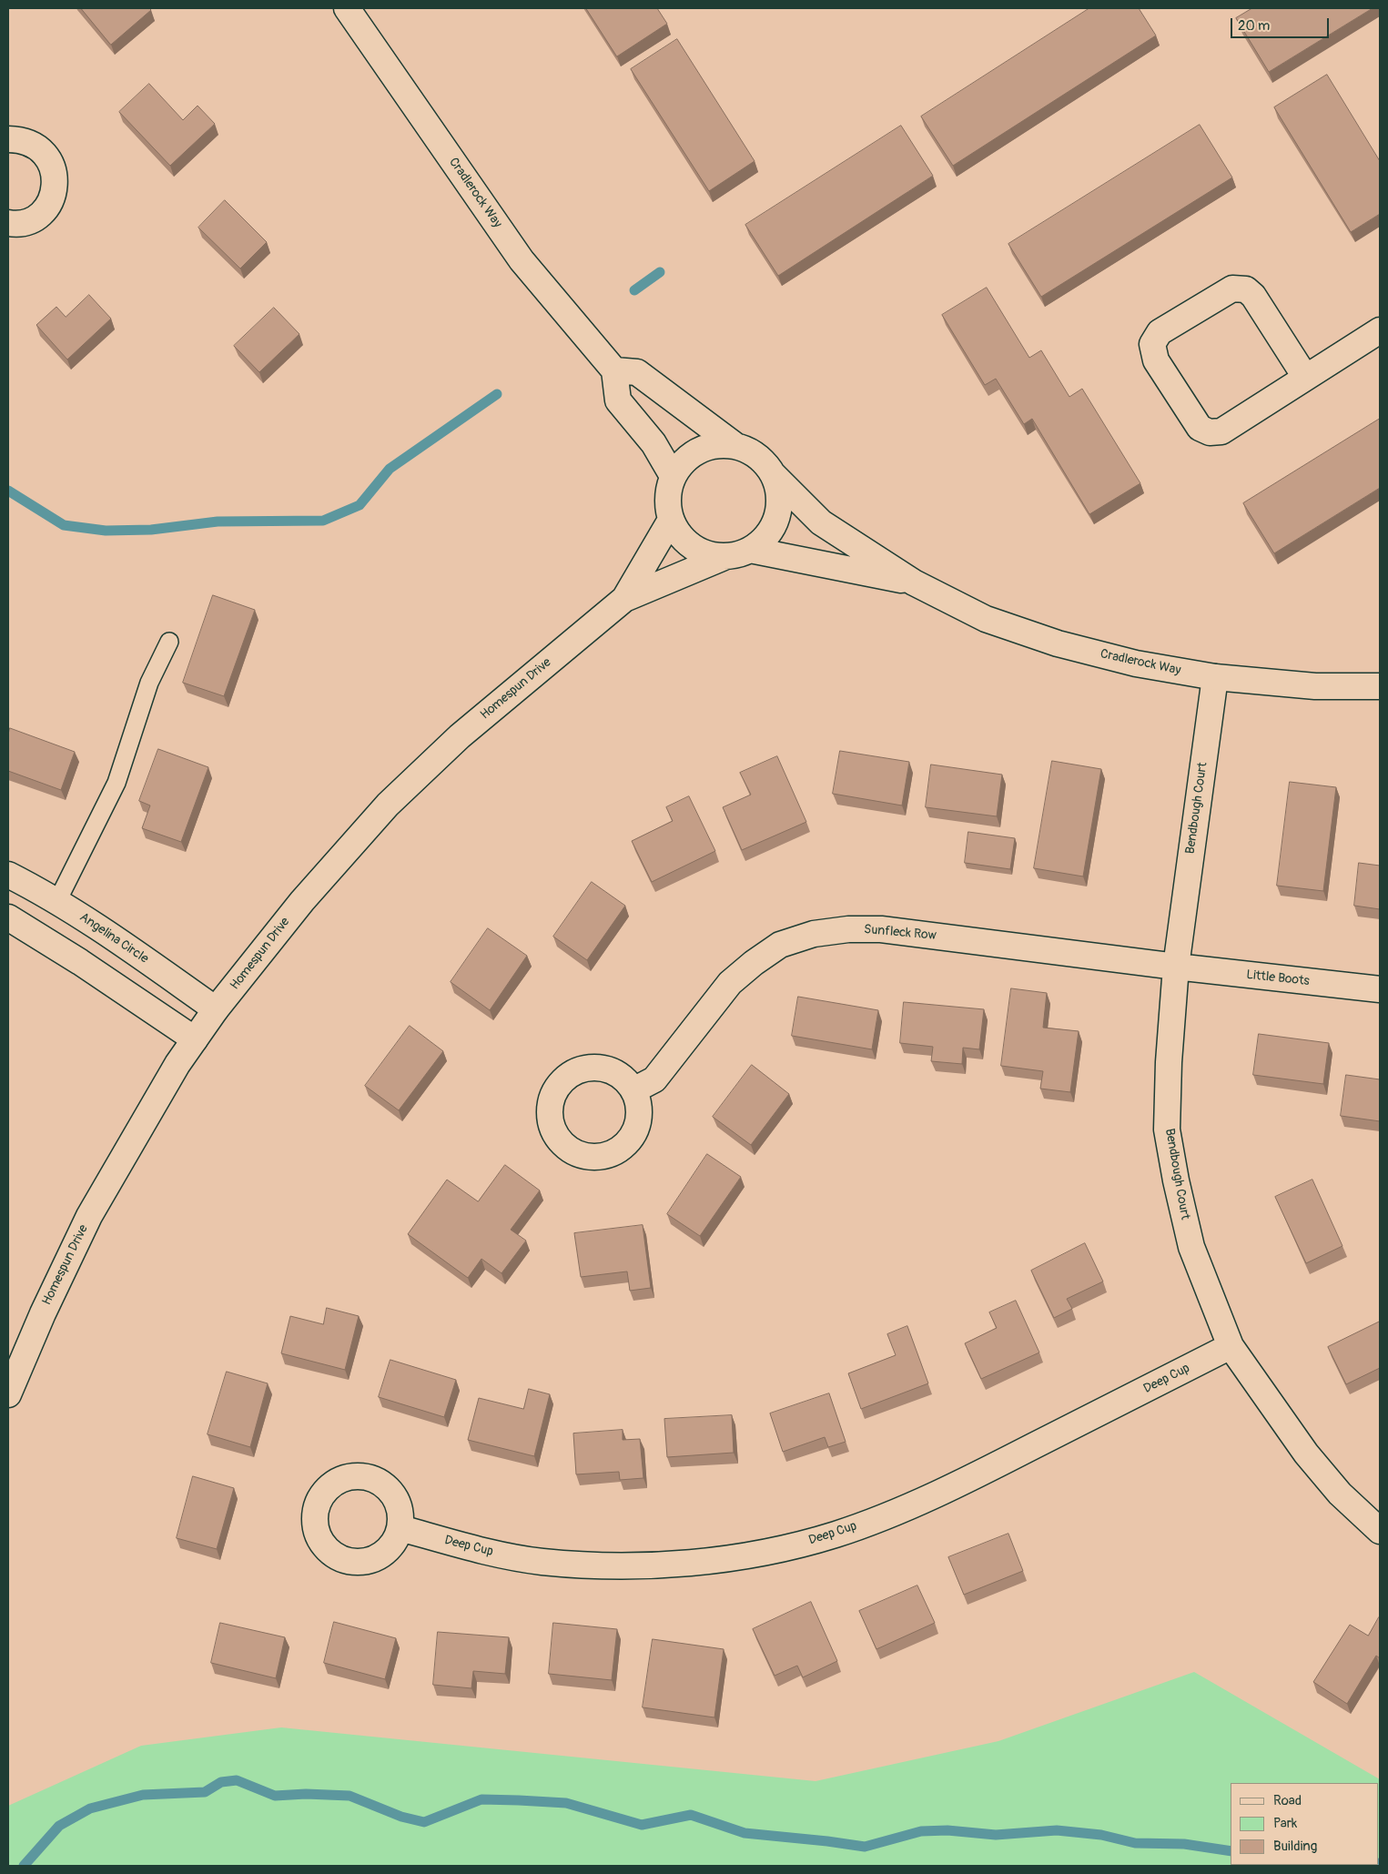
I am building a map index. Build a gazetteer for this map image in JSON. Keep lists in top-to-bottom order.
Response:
{
  "streets": {
    "street": [
      "Cradlerock Way",
      "Homespun Drive",
      "Bendbough Court",
      "Sunfleck Row",
      "Angelina Circle",
      "Little Boots",
      "Deep Cup"
    ]
  },
  "crossings": [
    ["Cradlerock Way", "Homespun Drive"],
    ["Cradlerock Way", "Bendbough Court"],
    ["Homespun Drive", "Angelina Circle"],
    ["Bendbough Court", "Sunfleck Row"],
    ["Bendbough Court", "Little Boots"],
    ["Bendbough Court", "Deep Cup"],
    ["Sunfleck Row", "Little Boots"]
  ],
  "legend": ["Road", "Park", "Building"],
  "scale_bar": "20 m"
}
